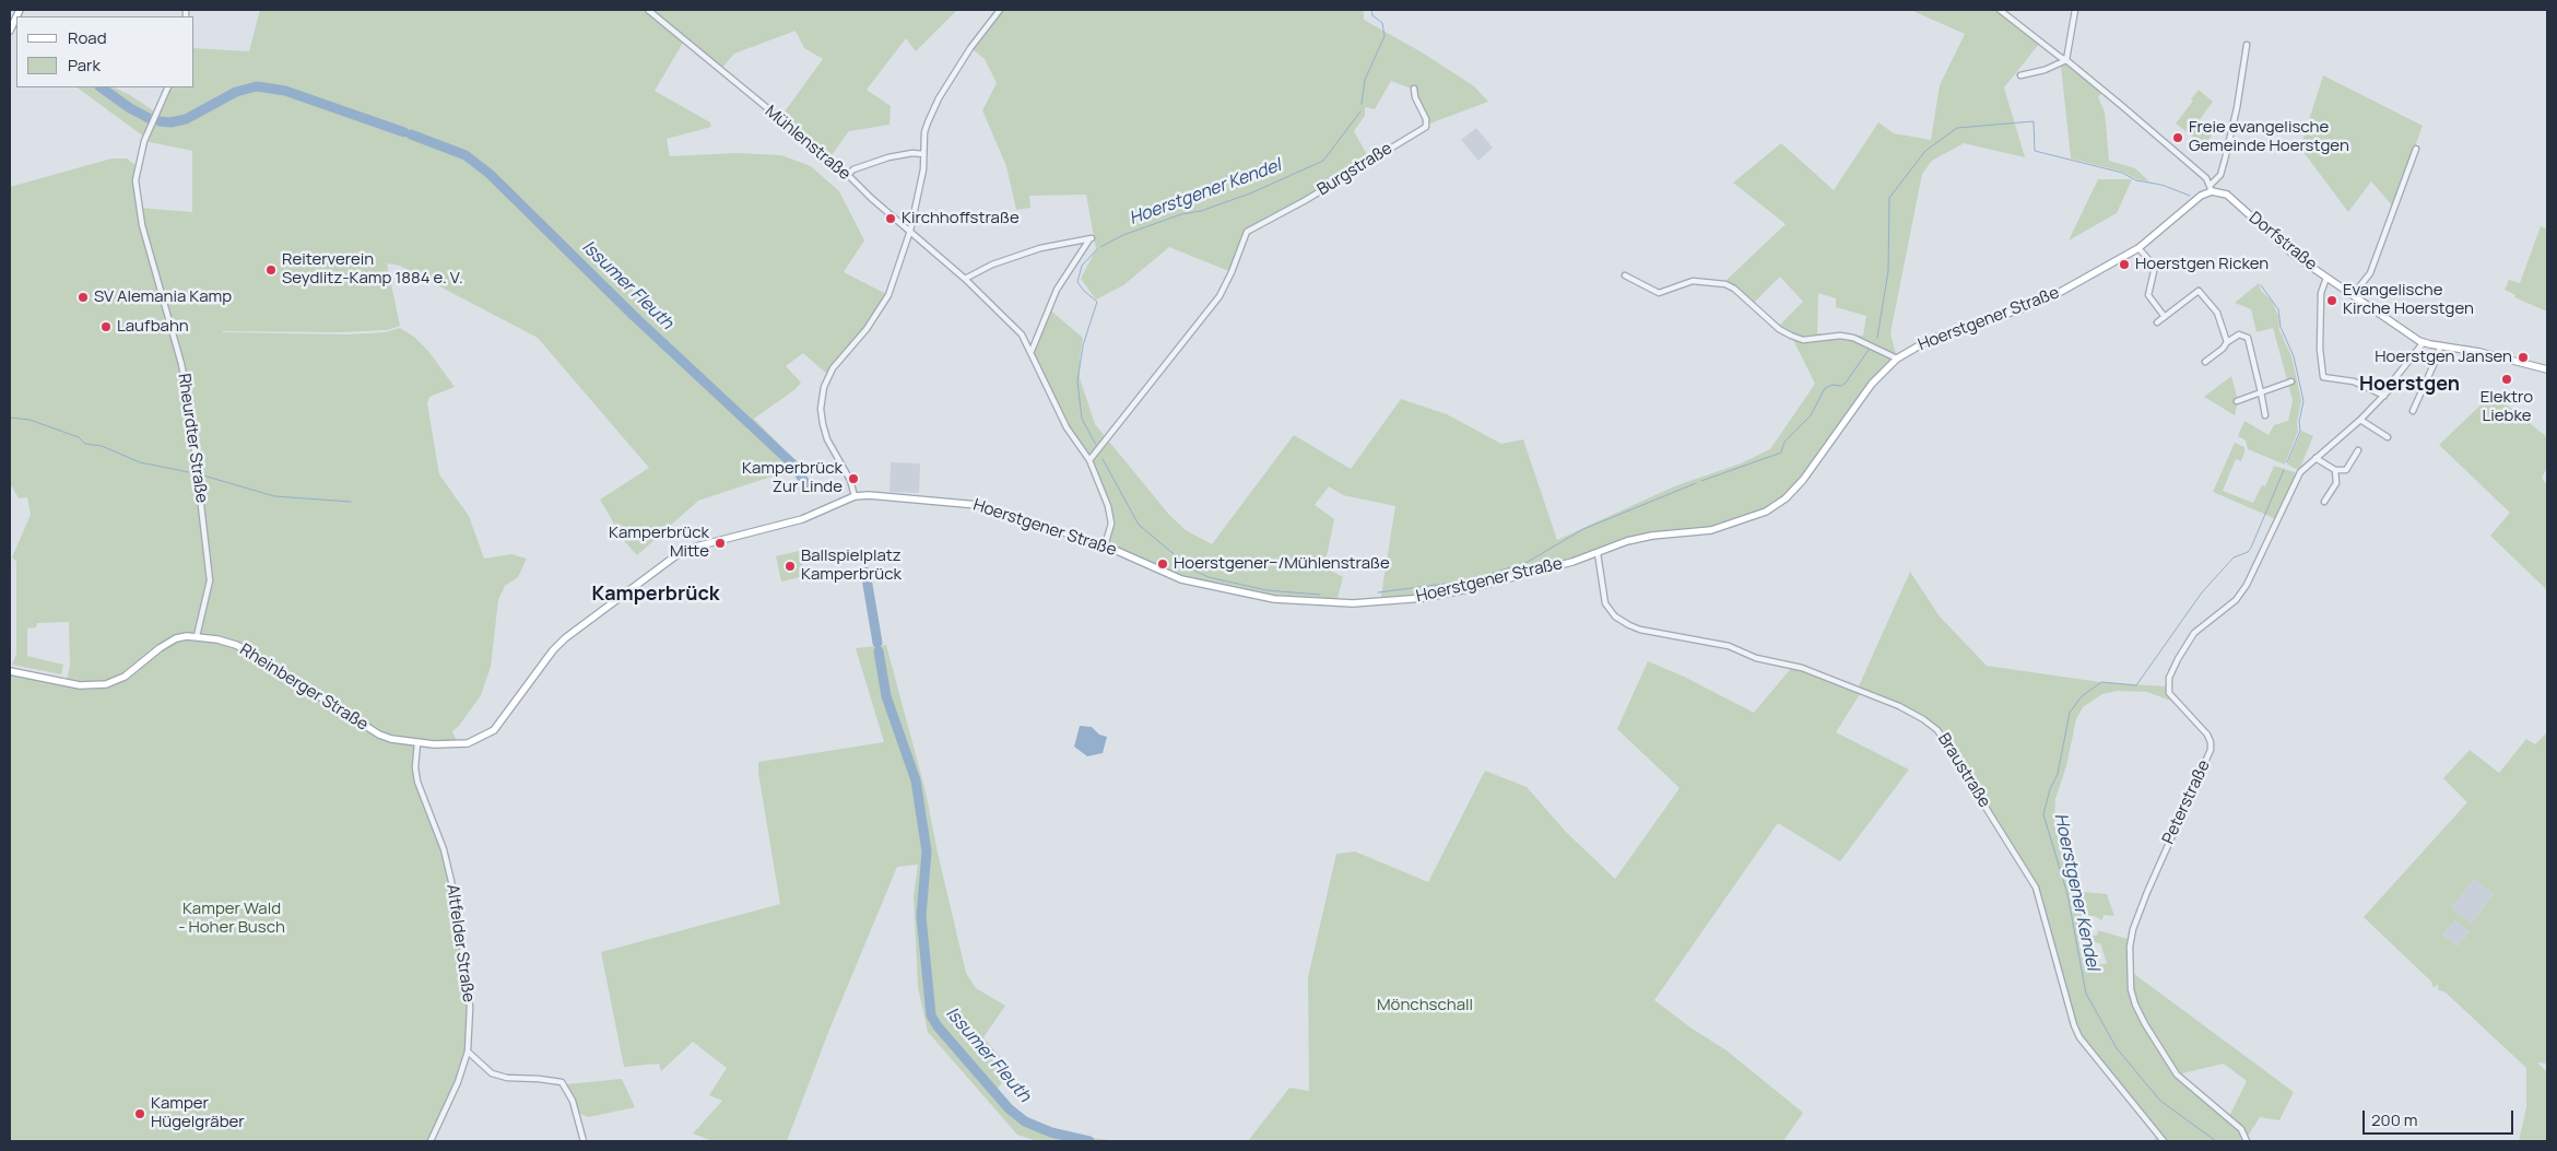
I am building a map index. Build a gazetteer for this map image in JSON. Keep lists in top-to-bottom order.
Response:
{
  "streets": {
    "main road": ["Dorfstraße", "Hoerstgener Straße", "Rheinberger Straße"],
    "street": [
      "Mühlenstraße",
      "Burgstraße",
      "Rheurdter Straße",
      "Braustraße",
      "Peterstraße",
      "Altfelder Straße"
    ]
  },
  "crossings": [
    ["Mühlenstraße", "Burgstraße"],
    ["Mühlenstraße", "Hoerstgener Straße"],
    ["Dorfstraße", "Hoerstgener Straße"],
    ["Dorfstraße", "Peterstraße"],
    ["Hoerstgener Straße", "Rheinberger Straße"],
    ["Hoerstgener Straße", "Braustraße"],
    ["Hoerstgener Straße", "Altfelder Straße"],
    ["Rheurdter Straße", "Rheinberger Straße"],
    ["Rheinberger Straße", "Altfelder Straße"]
  ],
  "districts": ["Hoerstgen", "Kamperbrück"],
  "water": ["Hoerstgener Kendel", "Issumer Fleuth"],
  "parks": ["Kamper Wald - Hoher Busch", "Mönchschall"],
  "places": [
    "Freie evangelische Gemeinde Hoerstgen",
    "Kirchhoffstraße",
    "Hoerstgen Ricken",
    "Reiterverein Seydlitz-Kamp 1884 e. V.",
    "SV Alemania Kamp",
    "Evangelische Kirche Hoerstgen",
    "Laufbahn",
    "Hoerstgen Jansen",
    "Elektro Liebke",
    "Kamperbrück Zur Linde",
    "Kamperbrück Mitte",
    "Hoerstgener−/Mühlenstraße",
    "Ballspielplatz Kamperbrück",
    "Kamper Hügelgräber"
  ],
  "legend": ["Road", "Park"],
  "scale_bar": "200 m"
}
